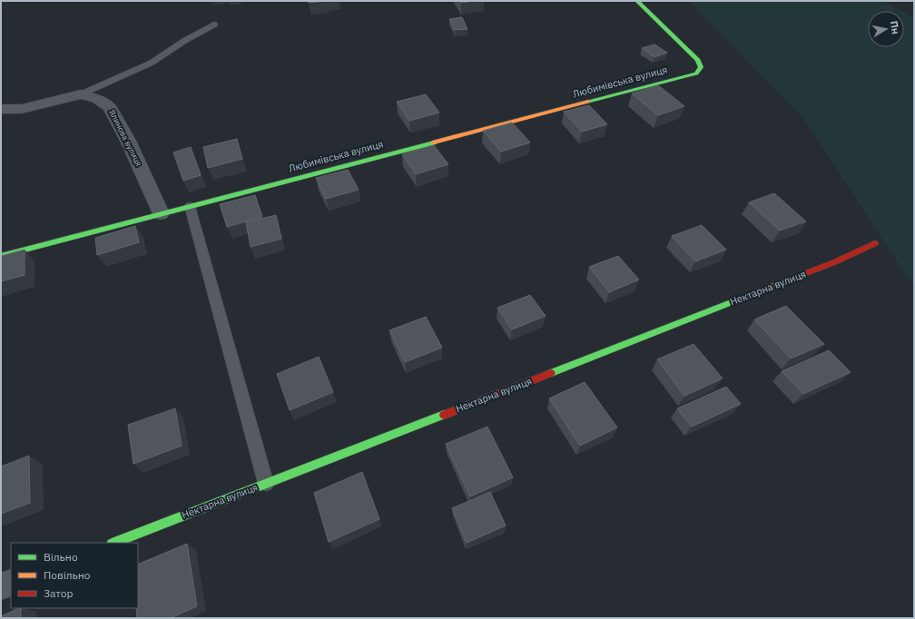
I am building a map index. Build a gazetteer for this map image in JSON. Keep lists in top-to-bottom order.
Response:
{
  "streets": {
    "street": ["Любимівська вулиця", "Ялинова вулиця", "Нектарна вулиця"]
  },
  "crossings": [
    ["Любимівська вулиця", "Ялинова вулиця"]
  ],
  "legend": ["Вільно", "Повільно", "Затор"],
  "north": "right"
}
